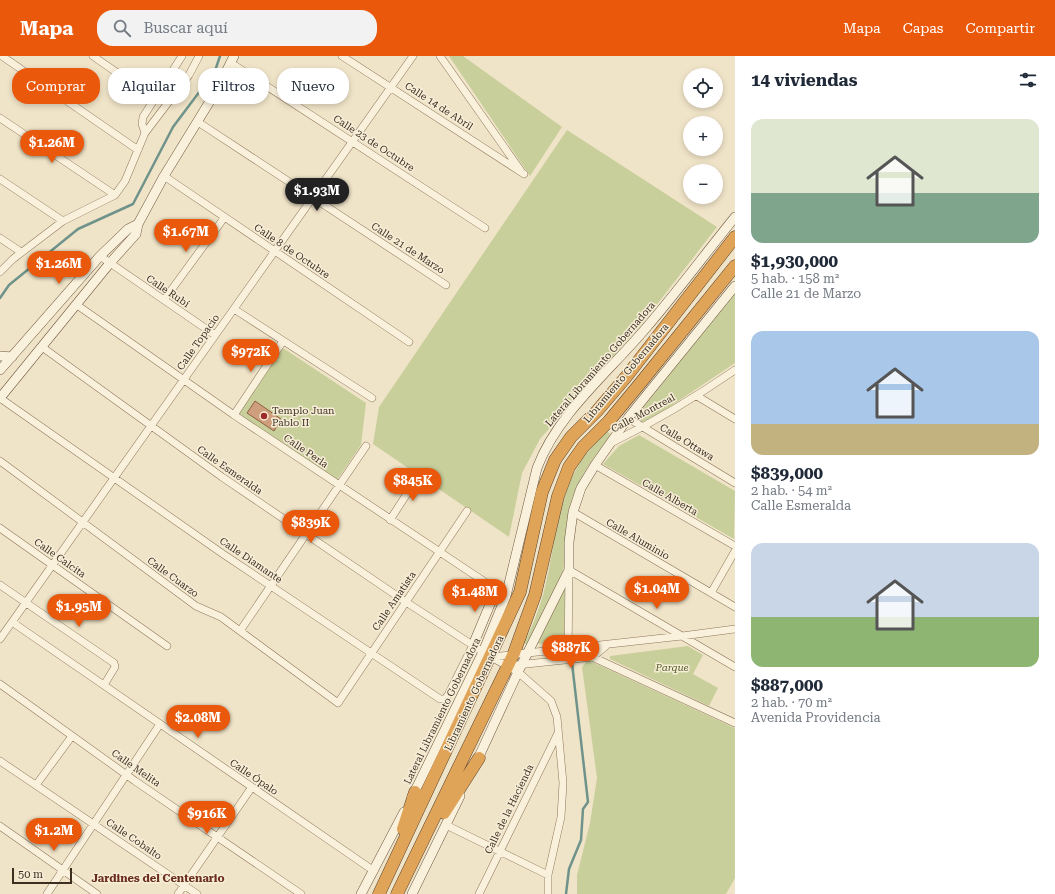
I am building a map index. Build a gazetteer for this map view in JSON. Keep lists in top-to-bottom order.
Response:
{
  "streets": {
    "highway": ["Libramiento Gobernadora"],
    "street": [
      "Calle 14 de Abril",
      "Calle 23 de Octubre",
      "Calle 21 de Marzo",
      "Calle 8 de Octubre",
      "Calle Rubí",
      "Calle Topacio",
      "Lateral Libramiento Gobernadora",
      "Calle Montreal",
      "Calle Ottawa",
      "Calle Perla",
      "Calle Esmeralda",
      "Calle Alberta",
      "Calle Aluminio",
      "Calle Calcita",
      "Calle Diamante",
      "Calle Cuarzo",
      "Calle Amatista",
      "Calle Melita",
      "Calle Ópalo",
      "Calle de la Hacienda",
      "Calle Cobalto"
    ]
  },
  "crossings": [
    ["Calle 14 de Abril", "Calle Topacio"],
    ["Calle 23 de Octubre", "Calle Topacio"],
    ["Calle 21 de Marzo", "Calle Topacio"],
    ["Calle 8 de Octubre", "Calle Topacio"],
    ["Calle Rubí", "Calle Topacio"],
    ["Calle Topacio", "Calle Perla"],
    ["Calle Topacio", "Calle Esmeralda"],
    ["Calle Topacio", "Calle Calcita"],
    ["Calle Topacio", "Calle Diamante"],
    ["Calle Topacio", "Calle Cuarzo"],
    ["Calle Topacio", "Calle Ópalo"],
    ["Lateral Libramiento Gobernadora", "Libramiento Gobernadora"],
    ["Lateral Libramiento Gobernadora", "Calle Perla"],
    ["Lateral Libramiento Gobernadora", "Calle Esmeralda"],
    ["Lateral Libramiento Gobernadora", "Calle Ópalo"],
    ["Libramiento Gobernadora", "Calle Esmeralda"],
    ["Calle Montreal", "Calle Ottawa"],
    ["Calle Montreal", "Calle Alberta"],
    ["Calle Montreal", "Calle Aluminio"],
    ["Calle Perla", "Calle Amatista"],
    ["Calle Esmeralda", "Calle Diamante"],
    ["Calle Esmeralda", "Calle Amatista"],
    ["Calle Esmeralda", "Calle de la Hacienda"],
    ["Calle Diamante", "Calle Amatista"],
    ["Calle Cuarzo", "Calle Amatista"]
  ],
  "districts": ["Jardines del Centenario"],
  "parks": ["Parque"],
  "places": ["Templo Juan Pablo II"],
  "scale_bar": "50 m",
  "page": {
    "header": "Mapa",
    "search": "Buscar aquí",
    "nav": ["Mapa", "Capas", "Compartir"],
    "heading": "14 viviendas",
    "map_buttons": ["+", "−"],
    "chip": [
      "Comprar",
      "Alquilar",
      "Filtros",
      "Nuevo"
    ],
    "list": [
      {
        "name": "$1,930,000",
        "note": "5 hab. · 158 m² · Calle 21 de Marzo"
      },
      {
        "name": "$839,000",
        "note": "2 hab. · 54 m² · Calle Esmeralda"
      },
      {
        "name": "$887,000",
        "note": "2 hab. · 70 m² · Avenida Providencia"
      }
    ],
    "price": [
      "$1.26M",
      "$1.93M",
      "$1.67M",
      "$1.26M",
      "$972K",
      "$845K",
      "$839K",
      "$1.04M",
      "$1.48M",
      "$1.95M",
      "$887K",
      "$2.08M",
      "$916K",
      "$1.2M"
    ],
    "scale": "50 m"
  }
}
